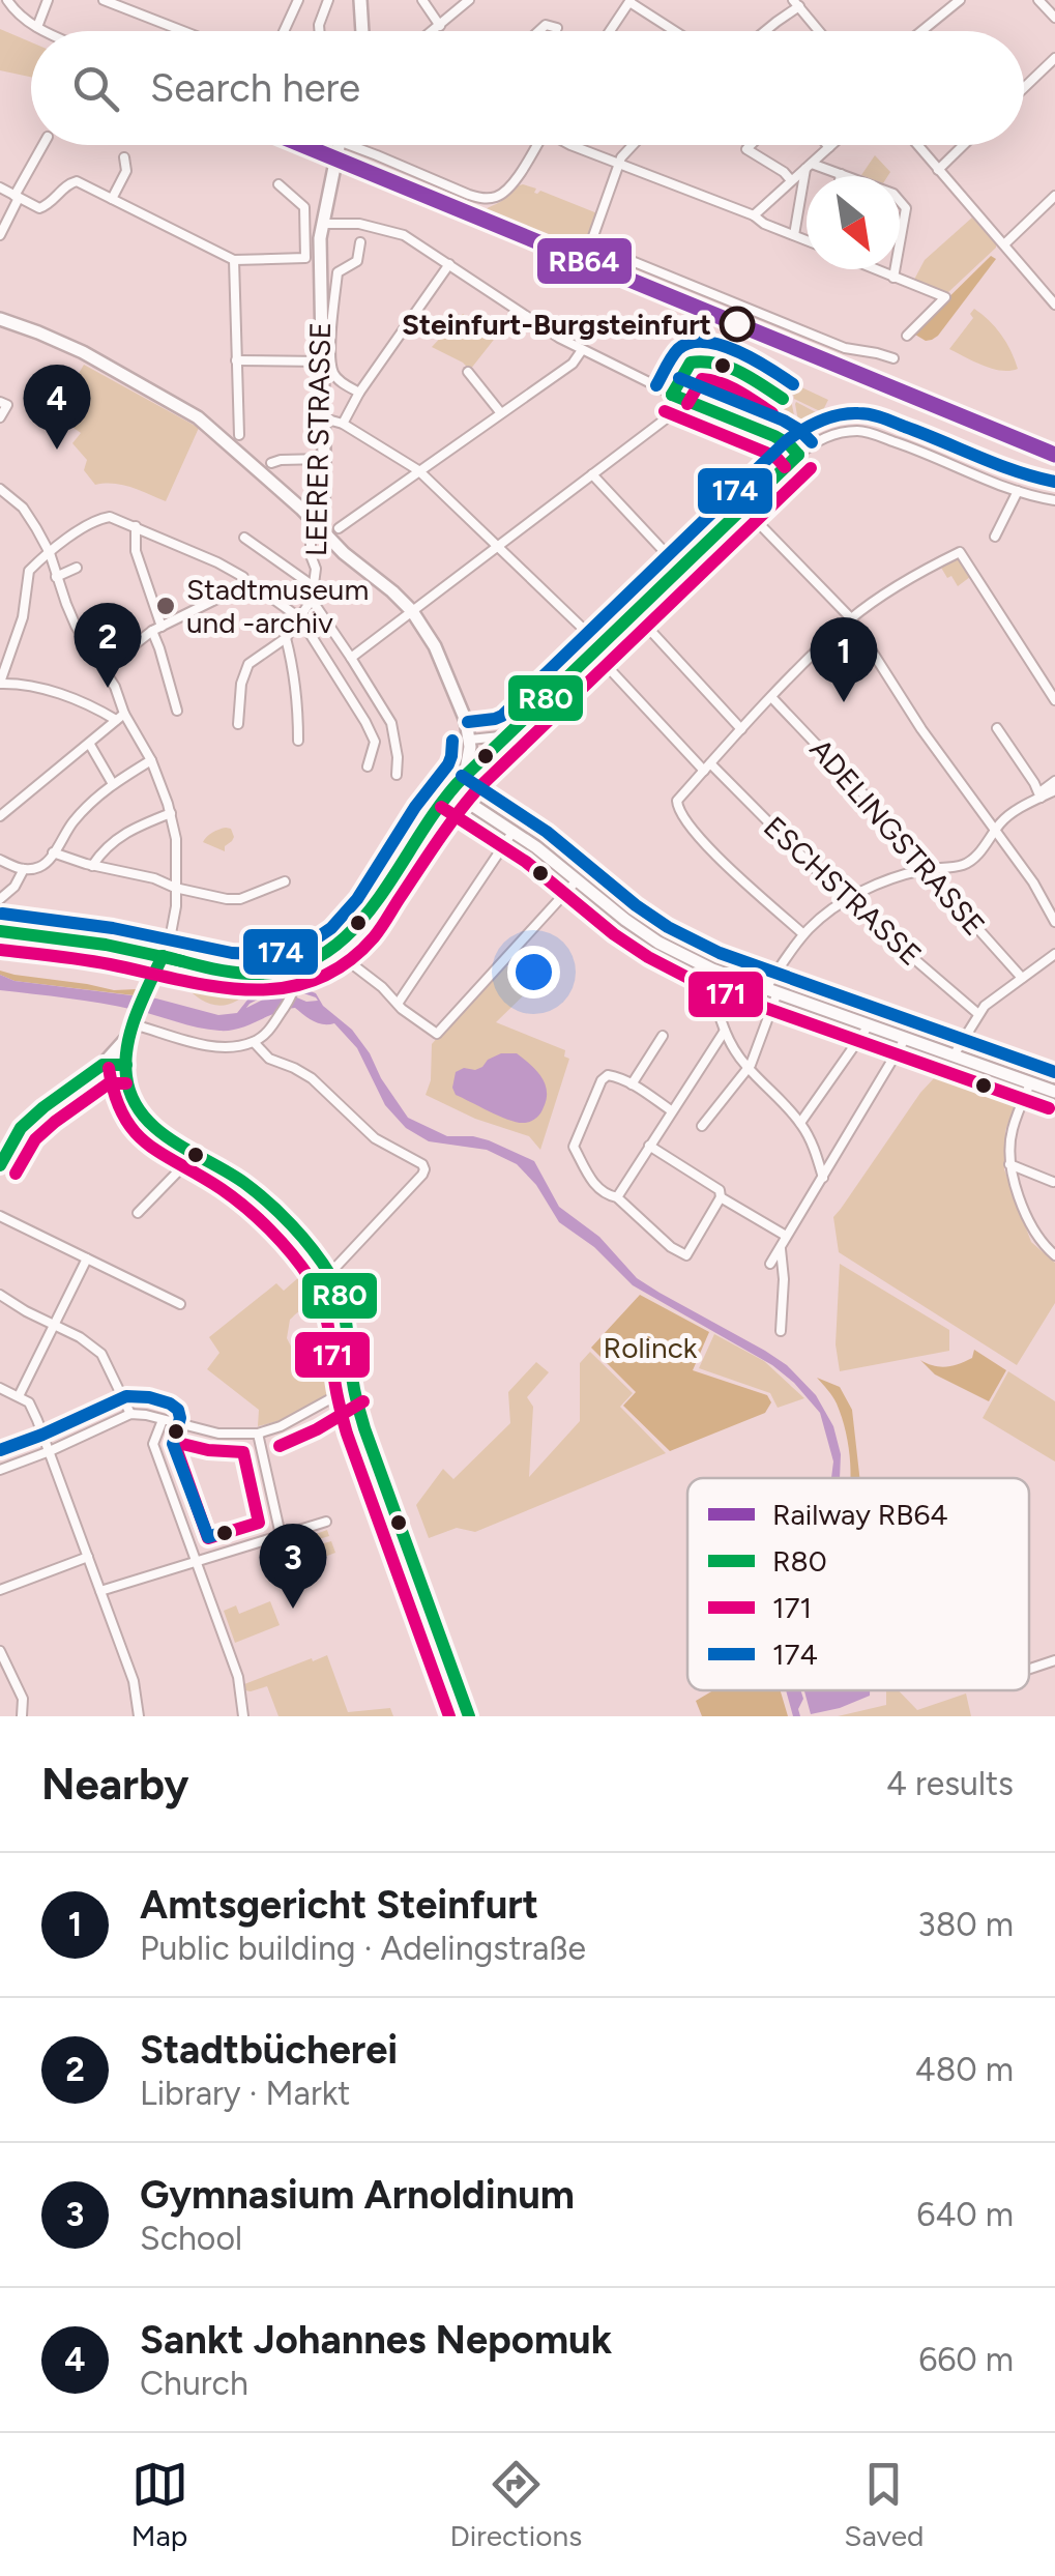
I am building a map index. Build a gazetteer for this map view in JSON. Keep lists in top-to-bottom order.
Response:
{
  "streets": {
    "main road": ["LEERER STRASSE"],
    "street": ["ADELINGSTRASSE", "ESCHSTRASSE"]
  },
  "crossings": [
    ["LEERER STRASSE", "ESCHSTRASSE"]
  ],
  "parks": ["Rolinck"],
  "places": ["Steinfurt-Burgsteinfurt", "Stadtmuseum und -archiv"],
  "lines": [
    "rail line RB64",
    "transit line 174",
    "transit line R80",
    "transit line 171"
  ],
  "legend": [
    "Railway RB64",
    "R80",
    "171",
    "174"
  ],
  "north": "bottom right",
  "page": {
    "search": "Search here",
    "pins": [
      "4",
      "2",
      "1",
      "3"
    ],
    "heading": ["Nearby", "4 results"],
    "list": [
      {
        "mark": "1",
        "name": "Amtsgericht Steinfurt",
        "note": "Public building · Adelingstraße",
        "value": "380 m"
      },
      {
        "mark": "2",
        "name": "Stadtbücherei",
        "note": "Library · Markt",
        "value": "480 m"
      },
      {
        "mark": "3",
        "name": "Gymnasium Arnoldinum",
        "note": "School",
        "value": "640 m"
      },
      {
        "mark": "4",
        "name": "Sankt Johannes Nepomuk",
        "note": "Church",
        "value": "660 m"
      }
    ],
    "nav": ["Map", "Directions", "Saved"]
  }
}
